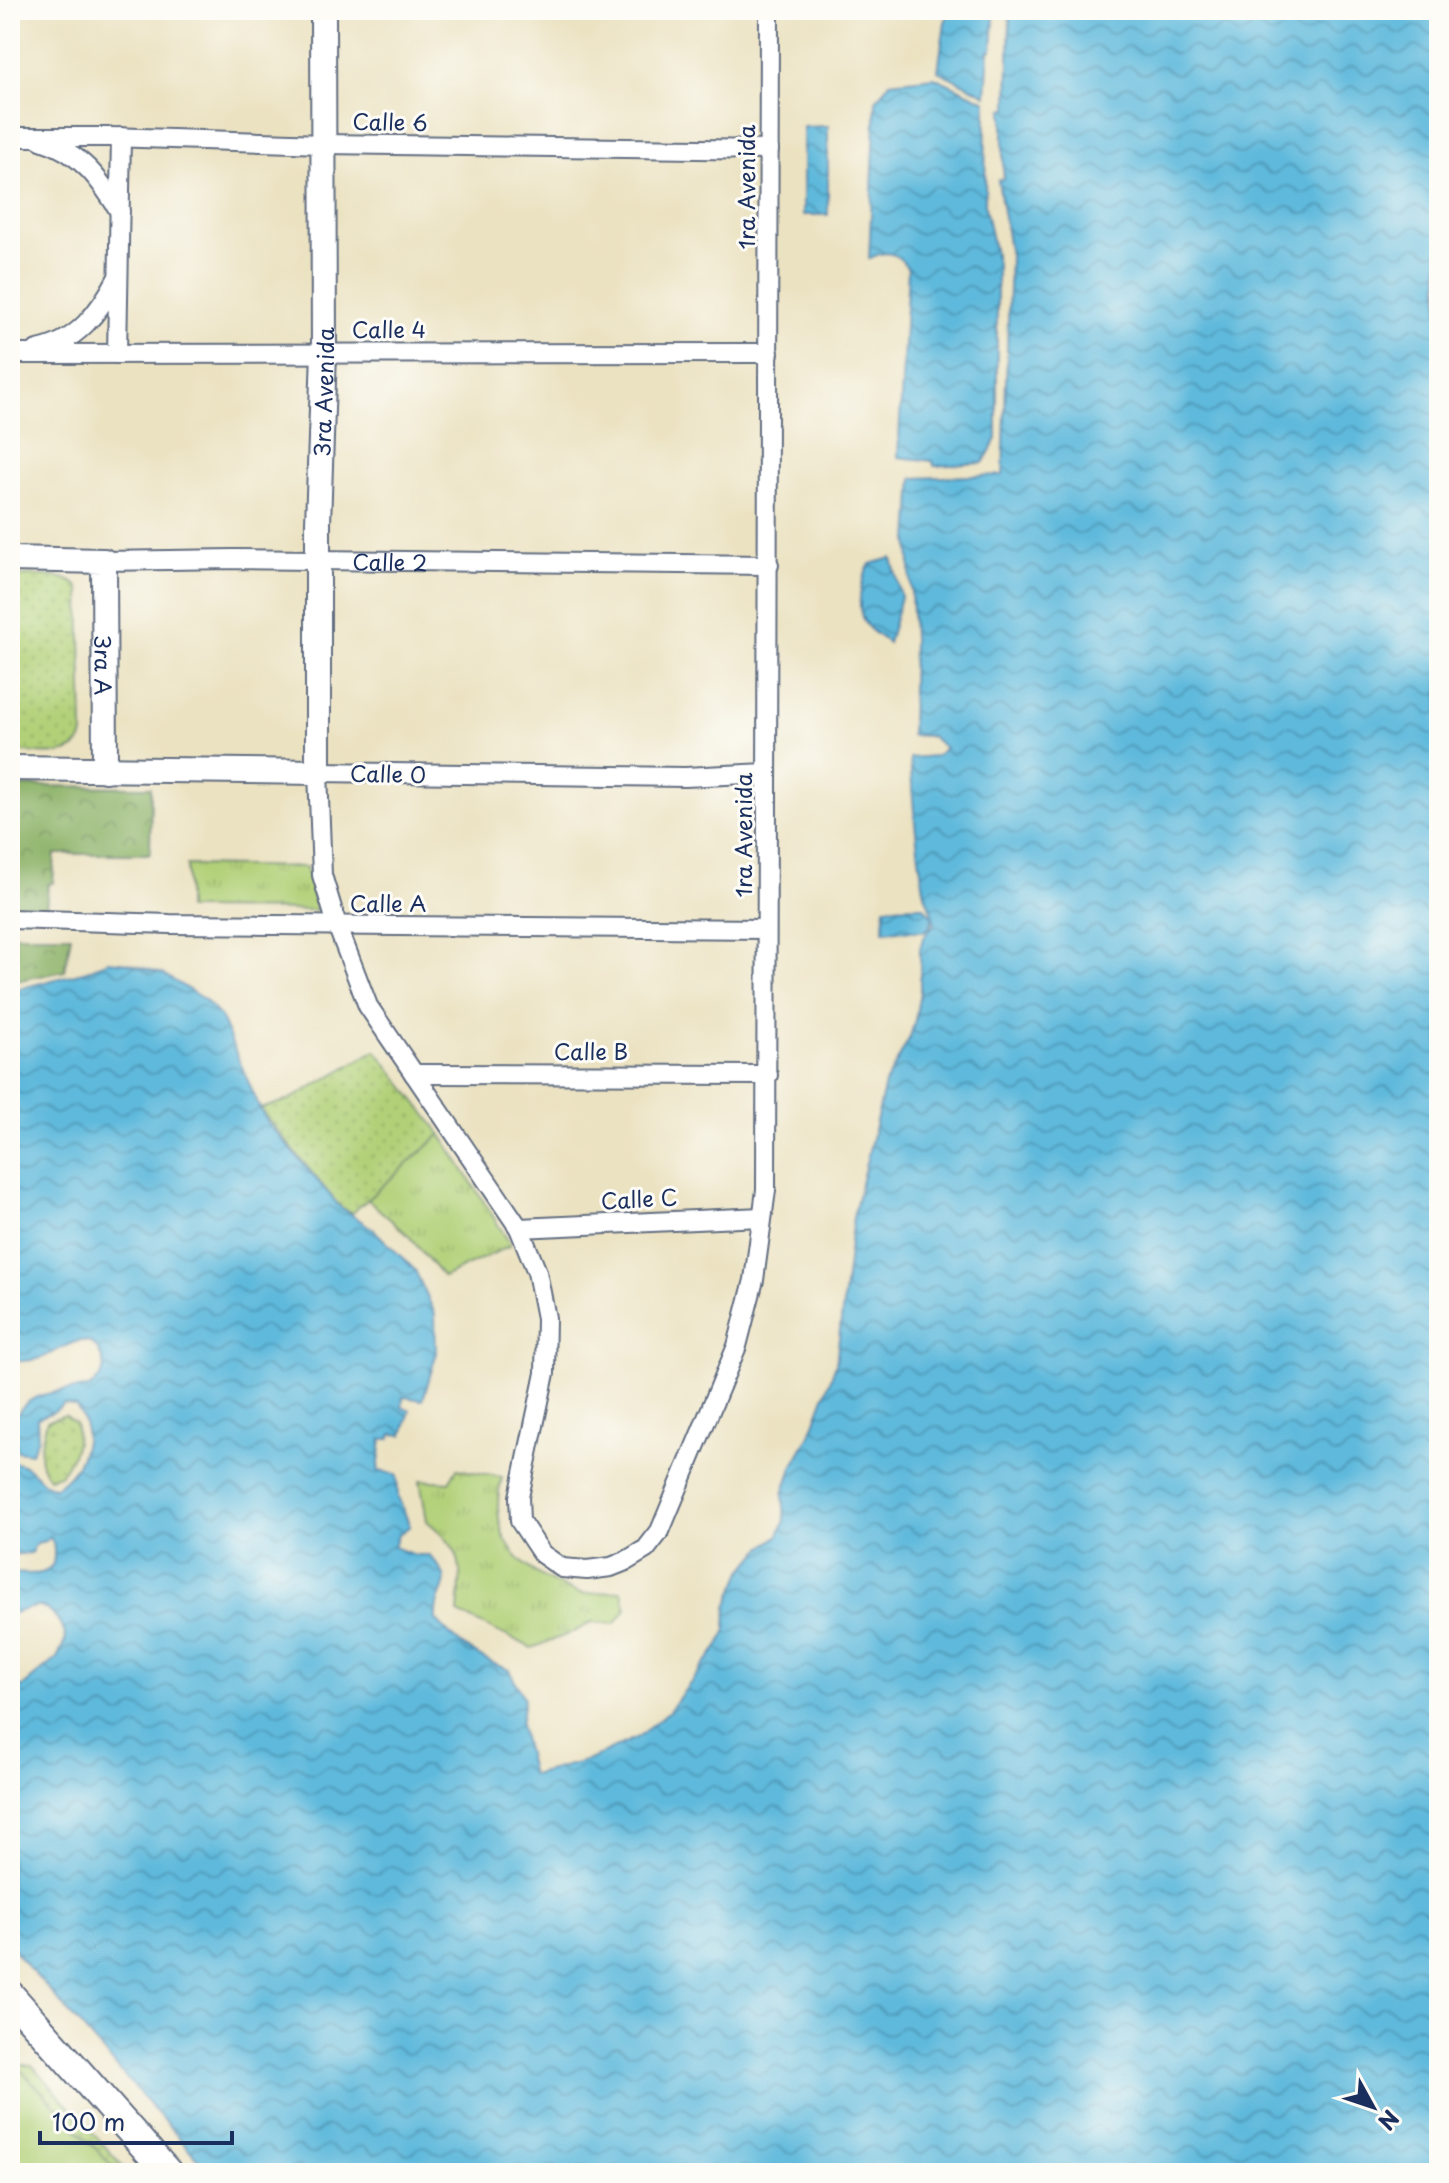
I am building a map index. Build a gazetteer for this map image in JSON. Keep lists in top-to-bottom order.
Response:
{
  "streets": {
    "main road": [
      "3ra Avenida",
      "Calle 2",
      "3ra A",
      "Calle 0"
    ],
    "street": [
      "Calle 6",
      "1ra Avenida",
      "Calle 4",
      "Calle A",
      "Calle B",
      "Calle C"
    ]
  },
  "crossings": [
    ["Calle 6", "1ra Avenida"],
    ["Calle 6", "3ra Avenida"],
    ["1ra Avenida", "Calle 4"],
    ["1ra Avenida", "Calle 2"],
    ["1ra Avenida", "Calle 0"],
    ["1ra Avenida", "Calle A"],
    ["1ra Avenida", "Calle B"],
    ["1ra Avenida", "Calle C"],
    ["Calle 4", "3ra Avenida"],
    ["3ra Avenida", "Calle 2"],
    ["3ra Avenida", "Calle 0"],
    ["Calle 2", "3ra A"],
    ["3ra A", "Calle 0"]
  ],
  "scale_bar": "100 m",
  "north": "bottom right"
}
